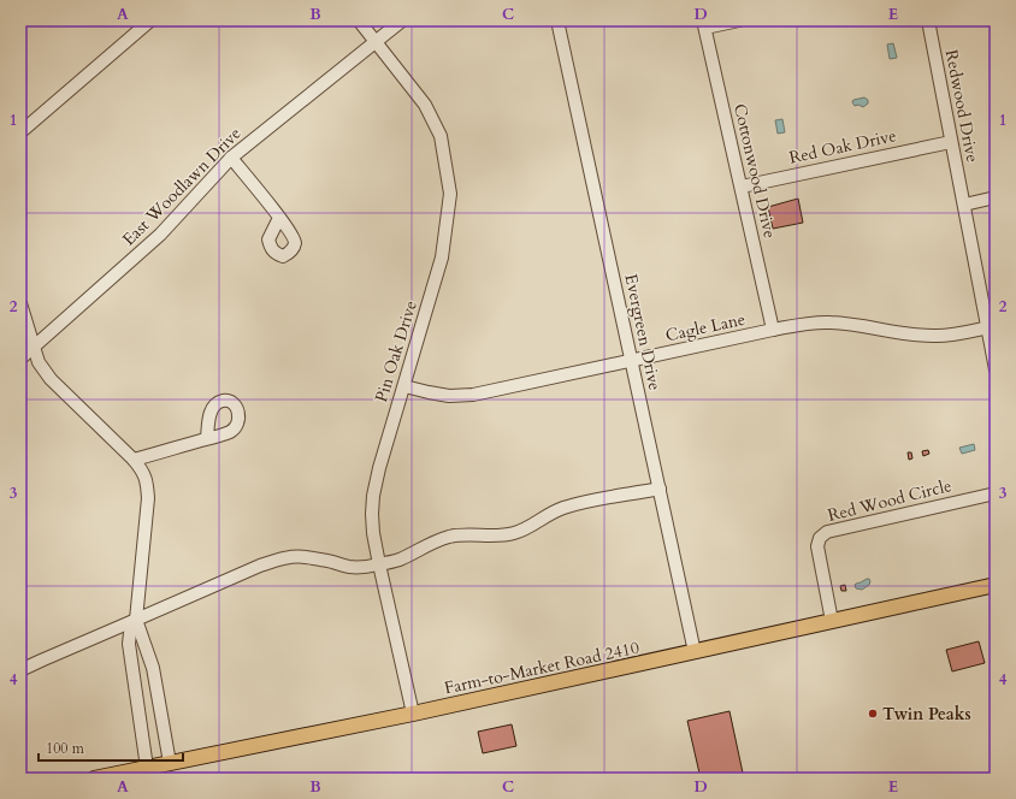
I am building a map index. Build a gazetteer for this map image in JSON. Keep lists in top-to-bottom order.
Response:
{
  "streets": {
    "main road": ["Farm-to-Market Road 2410"],
    "street": [
      "Redwood Drive",
      "Red Oak Drive",
      "Cottonwood Drive",
      "East Woodlawn Drive",
      "Cagle Lane",
      "Evergreen Drive",
      "Pin Oak Drive",
      "Red Wood Circle"
    ]
  },
  "crossings": [
    ["Redwood Drive", "Red Oak Drive"],
    ["Redwood Drive", "Cagle Lane"],
    ["Red Oak Drive", "Cottonwood Drive"],
    ["Cottonwood Drive", "Cagle Lane"],
    ["East Woodlawn Drive", "Pin Oak Drive"],
    ["Cagle Lane", "Evergreen Drive"],
    ["Cagle Lane", "Pin Oak Drive"],
    ["Evergreen Drive", "Farm-to-Market Road 2410"],
    ["Pin Oak Drive", "Farm-to-Market Road 2410"],
    ["Red Wood Circle", "Farm-to-Market Road 2410"]
  ],
  "places": ["Twin Peaks"],
  "scale_bar": "100 m",
  "grid": {
    "columns": [
      "A",
      "B",
      "C",
      "D",
      "E"
    ],
    "rows": [
      "1",
      "2",
      "3",
      "4"
    ]
  }
}
